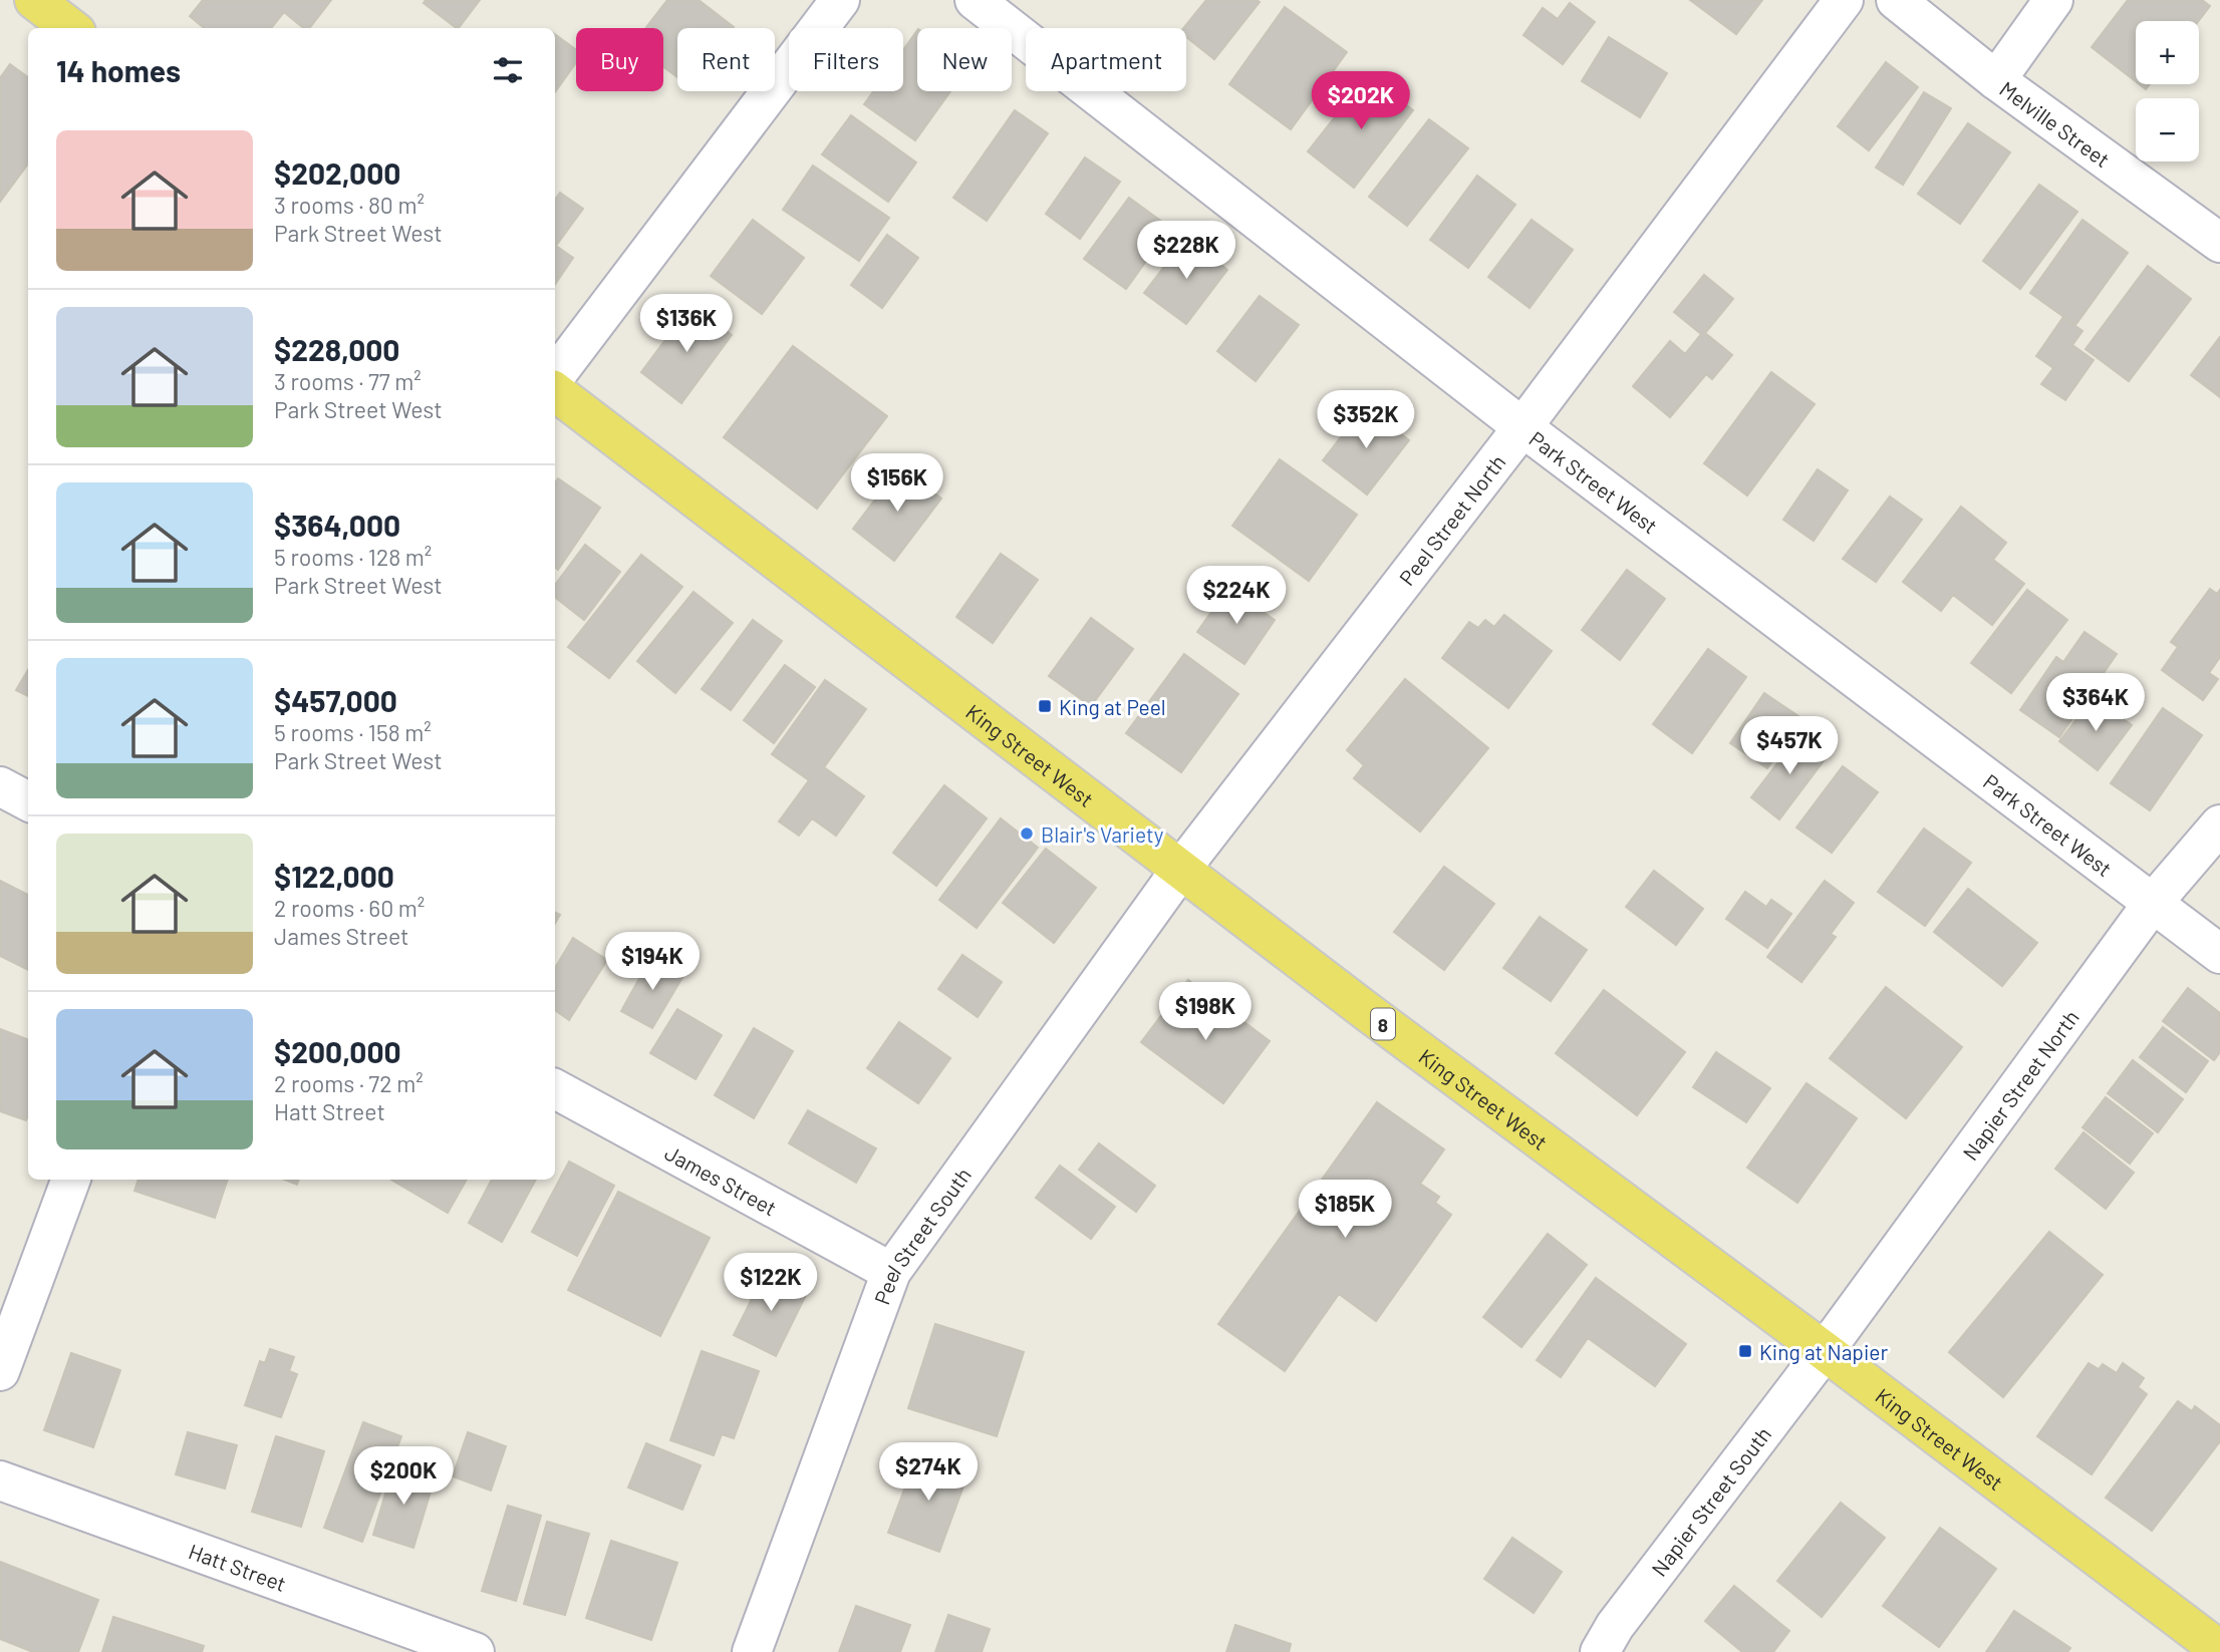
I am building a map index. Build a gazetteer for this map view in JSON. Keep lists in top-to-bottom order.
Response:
{
  "streets": {
    "main road": ["King Street West", "8"],
    "street": [
      "Melville Street",
      "Park Street West",
      "Peel Street North",
      "Napier Street North",
      "James Street",
      "Peel Street South",
      "Napier Street South",
      "Hatt Street"
    ]
  },
  "crossings": [
    ["Park Street West", "Peel Street North"],
    ["Park Street West", "Napier Street North"],
    ["Peel Street North", "King Street West"],
    ["Peel Street North", "Peel Street South"],
    ["King Street West", "Napier Street North"],
    ["King Street West", "Peel Street South"],
    ["King Street West", "Napier Street South"],
    ["Napier Street North", "Napier Street South"],
    ["James Street", "Peel Street South"]
  ],
  "places": {
    "transit": ["King at Peel", "King at Napier"],
    "other": ["Blair's Variety"]
  },
  "page": {
    "map_buttons": ["+", "−"],
    "chip": [
      "Buy",
      "Rent",
      "Filters",
      "New",
      "Apartment"
    ],
    "heading": "14 homes",
    "price": [
      "$202K",
      "$228K",
      "$136K",
      "$352K",
      "$156K",
      "$224K",
      "$364K",
      "$457K",
      "$194K",
      "$198K",
      "$185K",
      "$122K",
      "$274K",
      "$200K"
    ],
    "list": [
      {
        "name": "$202,000",
        "note": "3 rooms · 80 m² · Park Street West"
      },
      {
        "name": "$228,000",
        "note": "3 rooms · 77 m² · Park Street West"
      },
      {
        "name": "$364,000",
        "note": "5 rooms · 128 m² · Park Street West"
      },
      {
        "name": "$457,000",
        "note": "5 rooms · 158 m² · Park Street West"
      },
      {
        "name": "$122,000",
        "note": "2 rooms · 60 m² · James Street"
      },
      {
        "name": "$200,000",
        "note": "2 rooms · 72 m² · Hatt Street"
      }
    ]
  }
}
